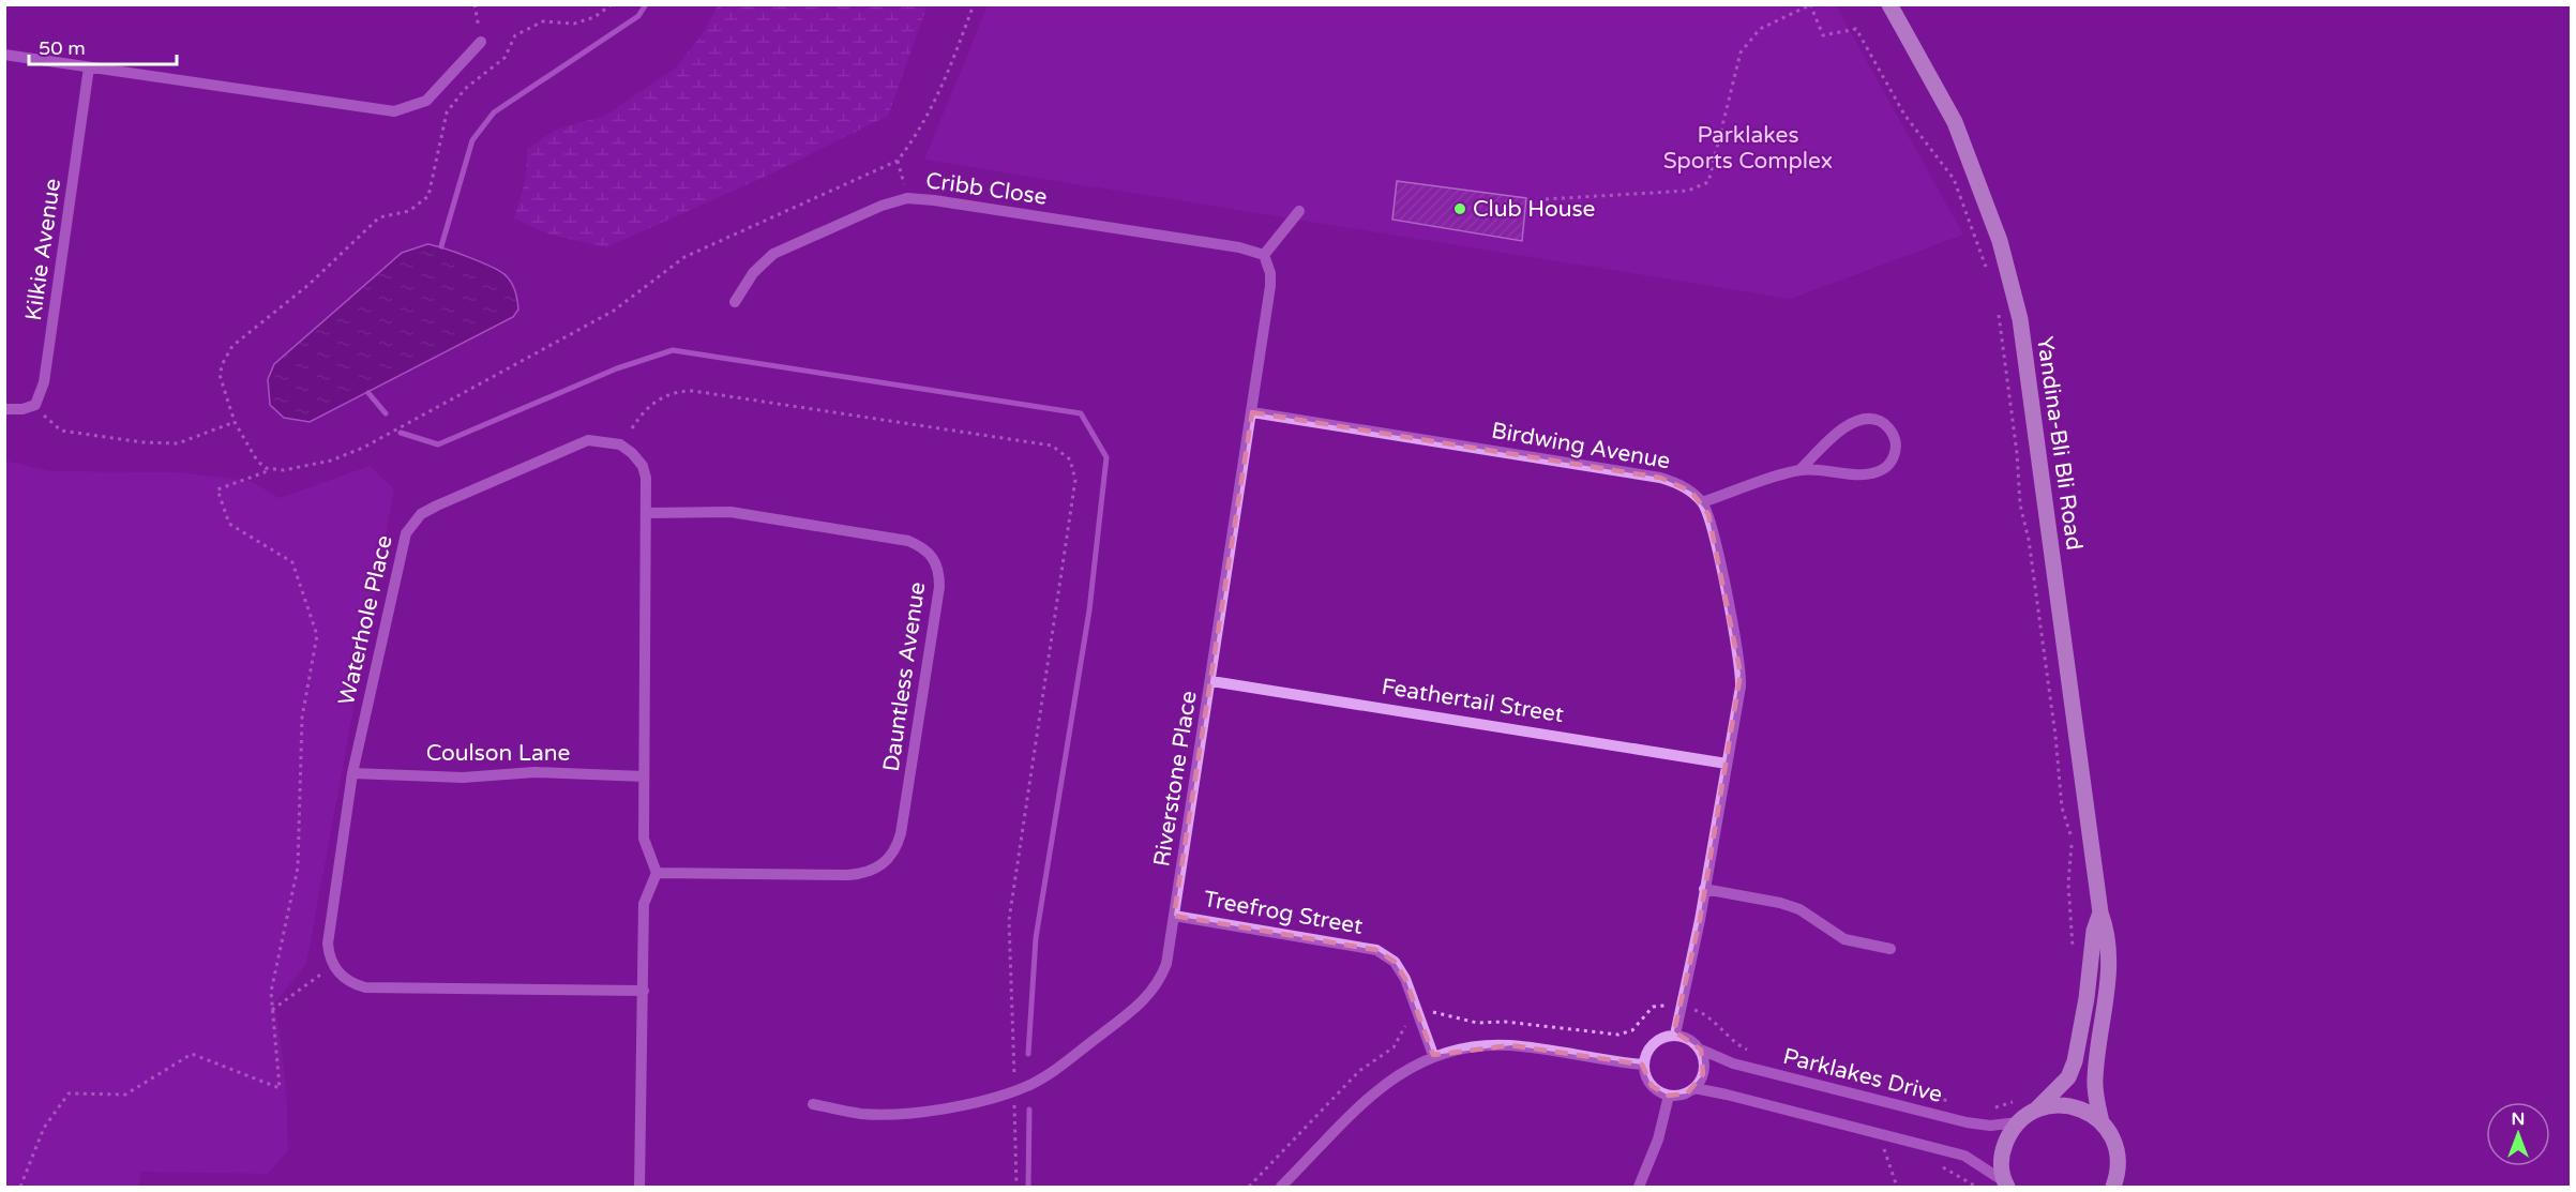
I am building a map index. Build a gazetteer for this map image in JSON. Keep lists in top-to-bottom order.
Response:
{
  "streets": {
    "main road": ["Yandina-Bli Bli Road"],
    "street": [
      "Cribb Close",
      "Kilkie Avenue",
      "Birdwing Avenue",
      "Waterhole Place",
      "Dauntless Avenue",
      "Feathertail Street",
      "Coulson Lane",
      "Riverstone Place",
      "Treefrog Street",
      "Parklakes Drive"
    ]
  },
  "crossings": [
    ["Cribb Close", "Riverstone Place"],
    ["Birdwing Avenue", "Riverstone Place"],
    ["Waterhole Place", "Dauntless Avenue"],
    ["Waterhole Place", "Coulson Lane"],
    ["Feathertail Street", "Riverstone Place"],
    ["Riverstone Place", "Treefrog Street"]
  ],
  "parks": ["Parklakes Sports Complex"],
  "places": ["Club House"],
  "scale_bar": "50 m",
  "north": "top"
}
